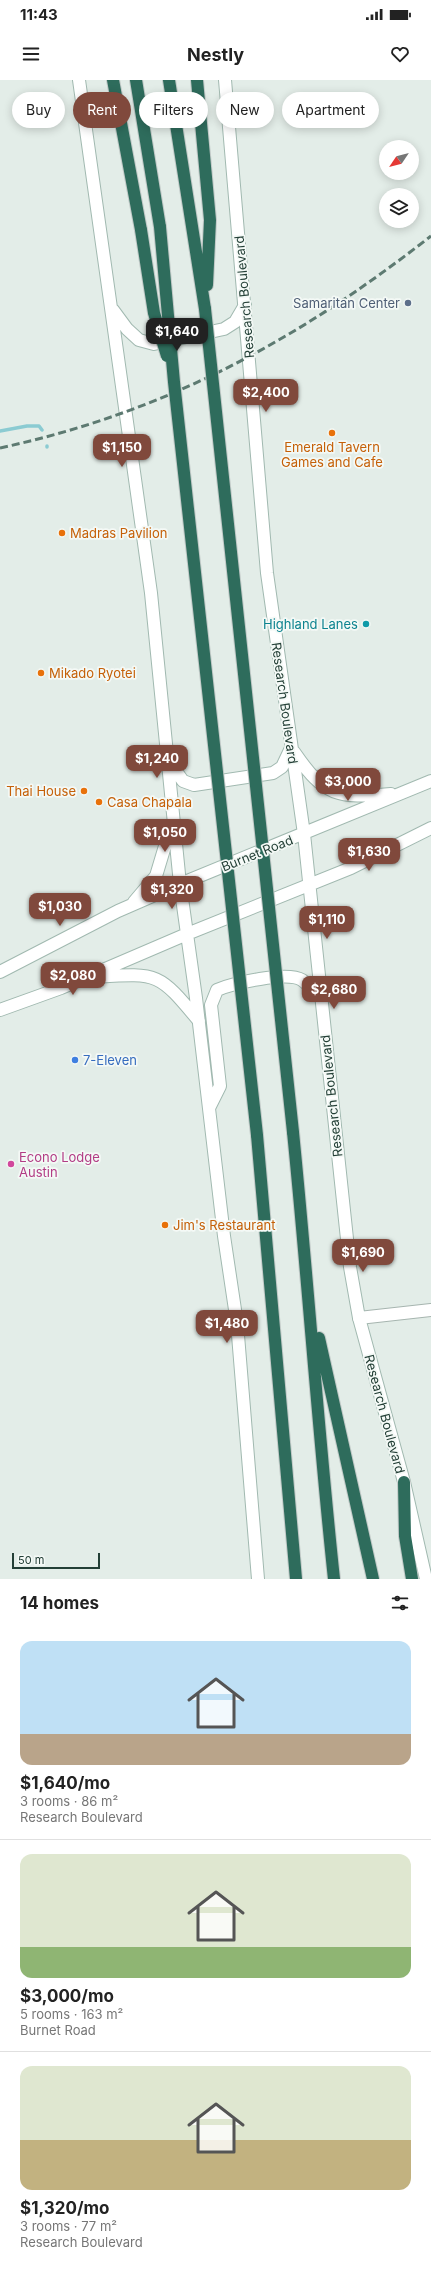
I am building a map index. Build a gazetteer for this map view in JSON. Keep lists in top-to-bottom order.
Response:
{
  "streets": {
    "main road": ["Research Boulevard", "Burnet Road"]
  },
  "crossings": [
    ["Research Boulevard", "Burnet Road"]
  ],
  "places": [
    "Samaritan Center",
    "Emerald Tavern Games and Cafe",
    "Madras Pavilion",
    "Highland Lanes",
    "Mikado Ryotei",
    "Thai House",
    "Casa Chapala",
    "7-Eleven",
    "Econo Lodge Austin",
    "Jim's Restaurant"
  ],
  "scale_bar": "50 m",
  "north": "bottom left",
  "page": {
    "status": "11:43",
    "header": "Nestly",
    "chip": [
      "Buy",
      "Rent",
      "Filters",
      "New",
      "Apartment"
    ],
    "price": [
      "$1,640",
      "$2,400",
      "$1,150",
      "$1,240",
      "$3,000",
      "$1,050",
      "$1,630",
      "$1,320",
      "$1,030",
      "$1,110",
      "$2,080",
      "$2,680",
      "$1,690",
      "$1,480"
    ],
    "scale": "50 m",
    "heading": "14 homes",
    "list": [
      {
        "name": "$1,640/mo",
        "note": "3 rooms · 86 m² · Research Boulevard"
      },
      {
        "name": "$3,000/mo",
        "note": "5 rooms · 163 m² · Burnet Road"
      },
      {
        "name": "$1,320/mo",
        "note": "3 rooms · 77 m² · Research Boulevard"
      }
    ]
  }
}
